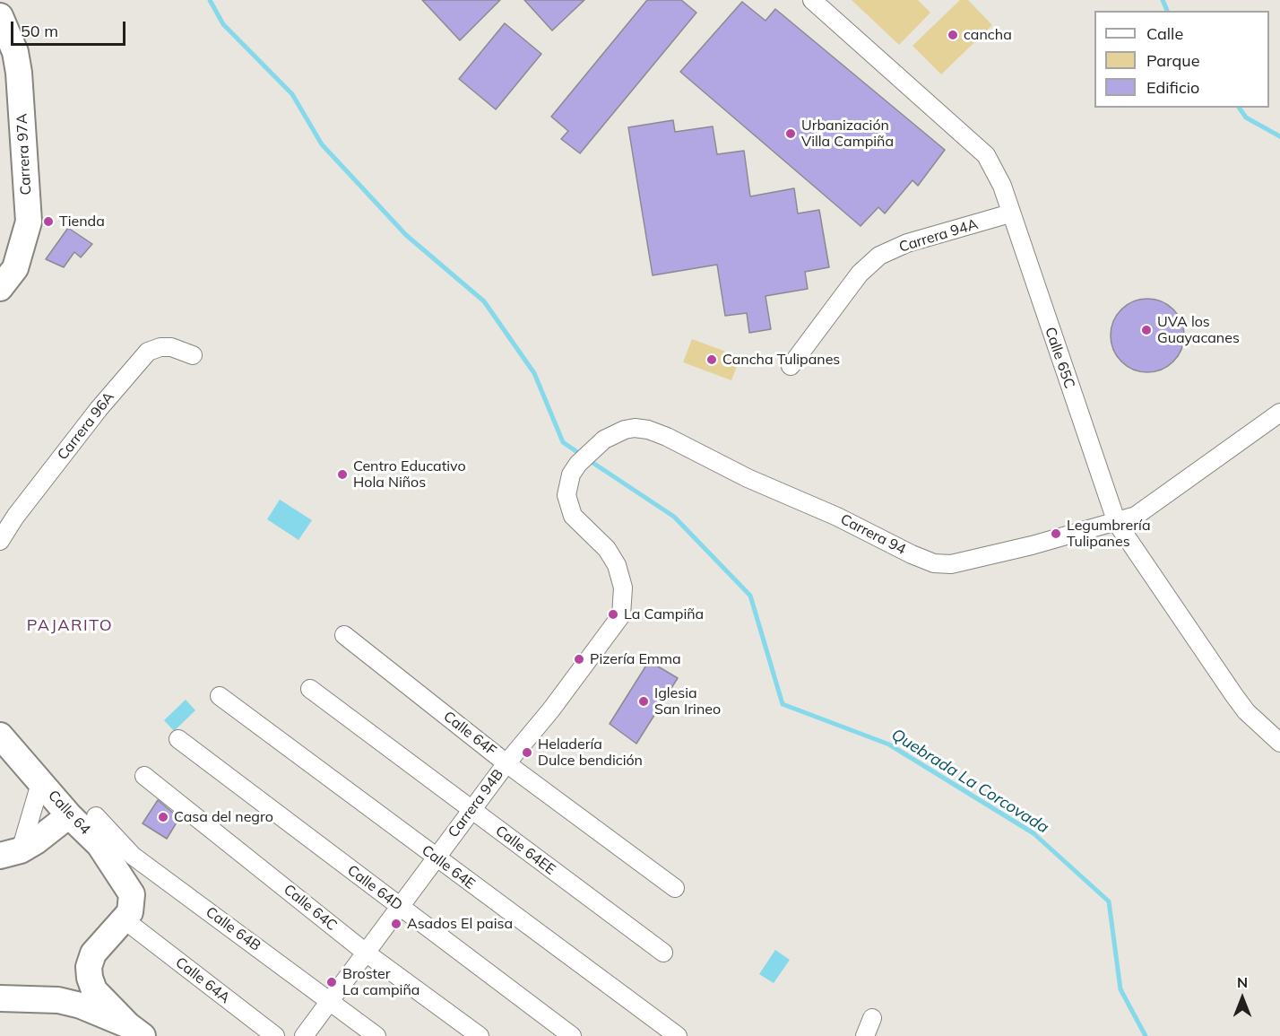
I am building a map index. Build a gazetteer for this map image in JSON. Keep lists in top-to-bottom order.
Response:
{
  "streets": {
    "street": [
      "Carrera 97A",
      "Carrera 94A",
      "Calle 65C",
      "Carrera 96A",
      "Carrera 94",
      "Calle 64F",
      "Carrera 94B",
      "Calle 64",
      "Calle 64EE",
      "Calle 64E",
      "Calle 64D",
      "Calle 64C",
      "Calle 64B",
      "Calle 64A"
    ]
  },
  "crossings": [
    ["Carrera 94A", "Calle 65C"],
    ["Calle 65C", "Carrera 94"],
    ["Carrera 94", "Carrera 94B"],
    ["Calle 64F", "Carrera 94B"],
    ["Carrera 94B", "Calle 64EE"],
    ["Carrera 94B", "Calle 64E"],
    ["Carrera 94B", "Calle 64D"],
    ["Carrera 94B", "Calle 64C"],
    ["Carrera 94B", "Calle 64B"]
  ],
  "districts": ["PAJARITO"],
  "water": ["Quebrada La Corcovada"],
  "places": [
    "cancha",
    "Urbanización Villa Campiña",
    "Tienda",
    "UVA los Guayacanes",
    "Cancha Tulipanes",
    "Centro Educativo Hola Niños",
    "Legumbrería Tulipanes",
    "La Campiña",
    "Pizería Emma",
    "Iglesia San Irineo",
    "Heladería Dulce bendición",
    "Casa del negro",
    "Asados El paisa",
    "Broster La campiña"
  ],
  "legend": ["Calle", "Parque", "Edificio"],
  "scale_bar": "50 m",
  "north": "top"
}
